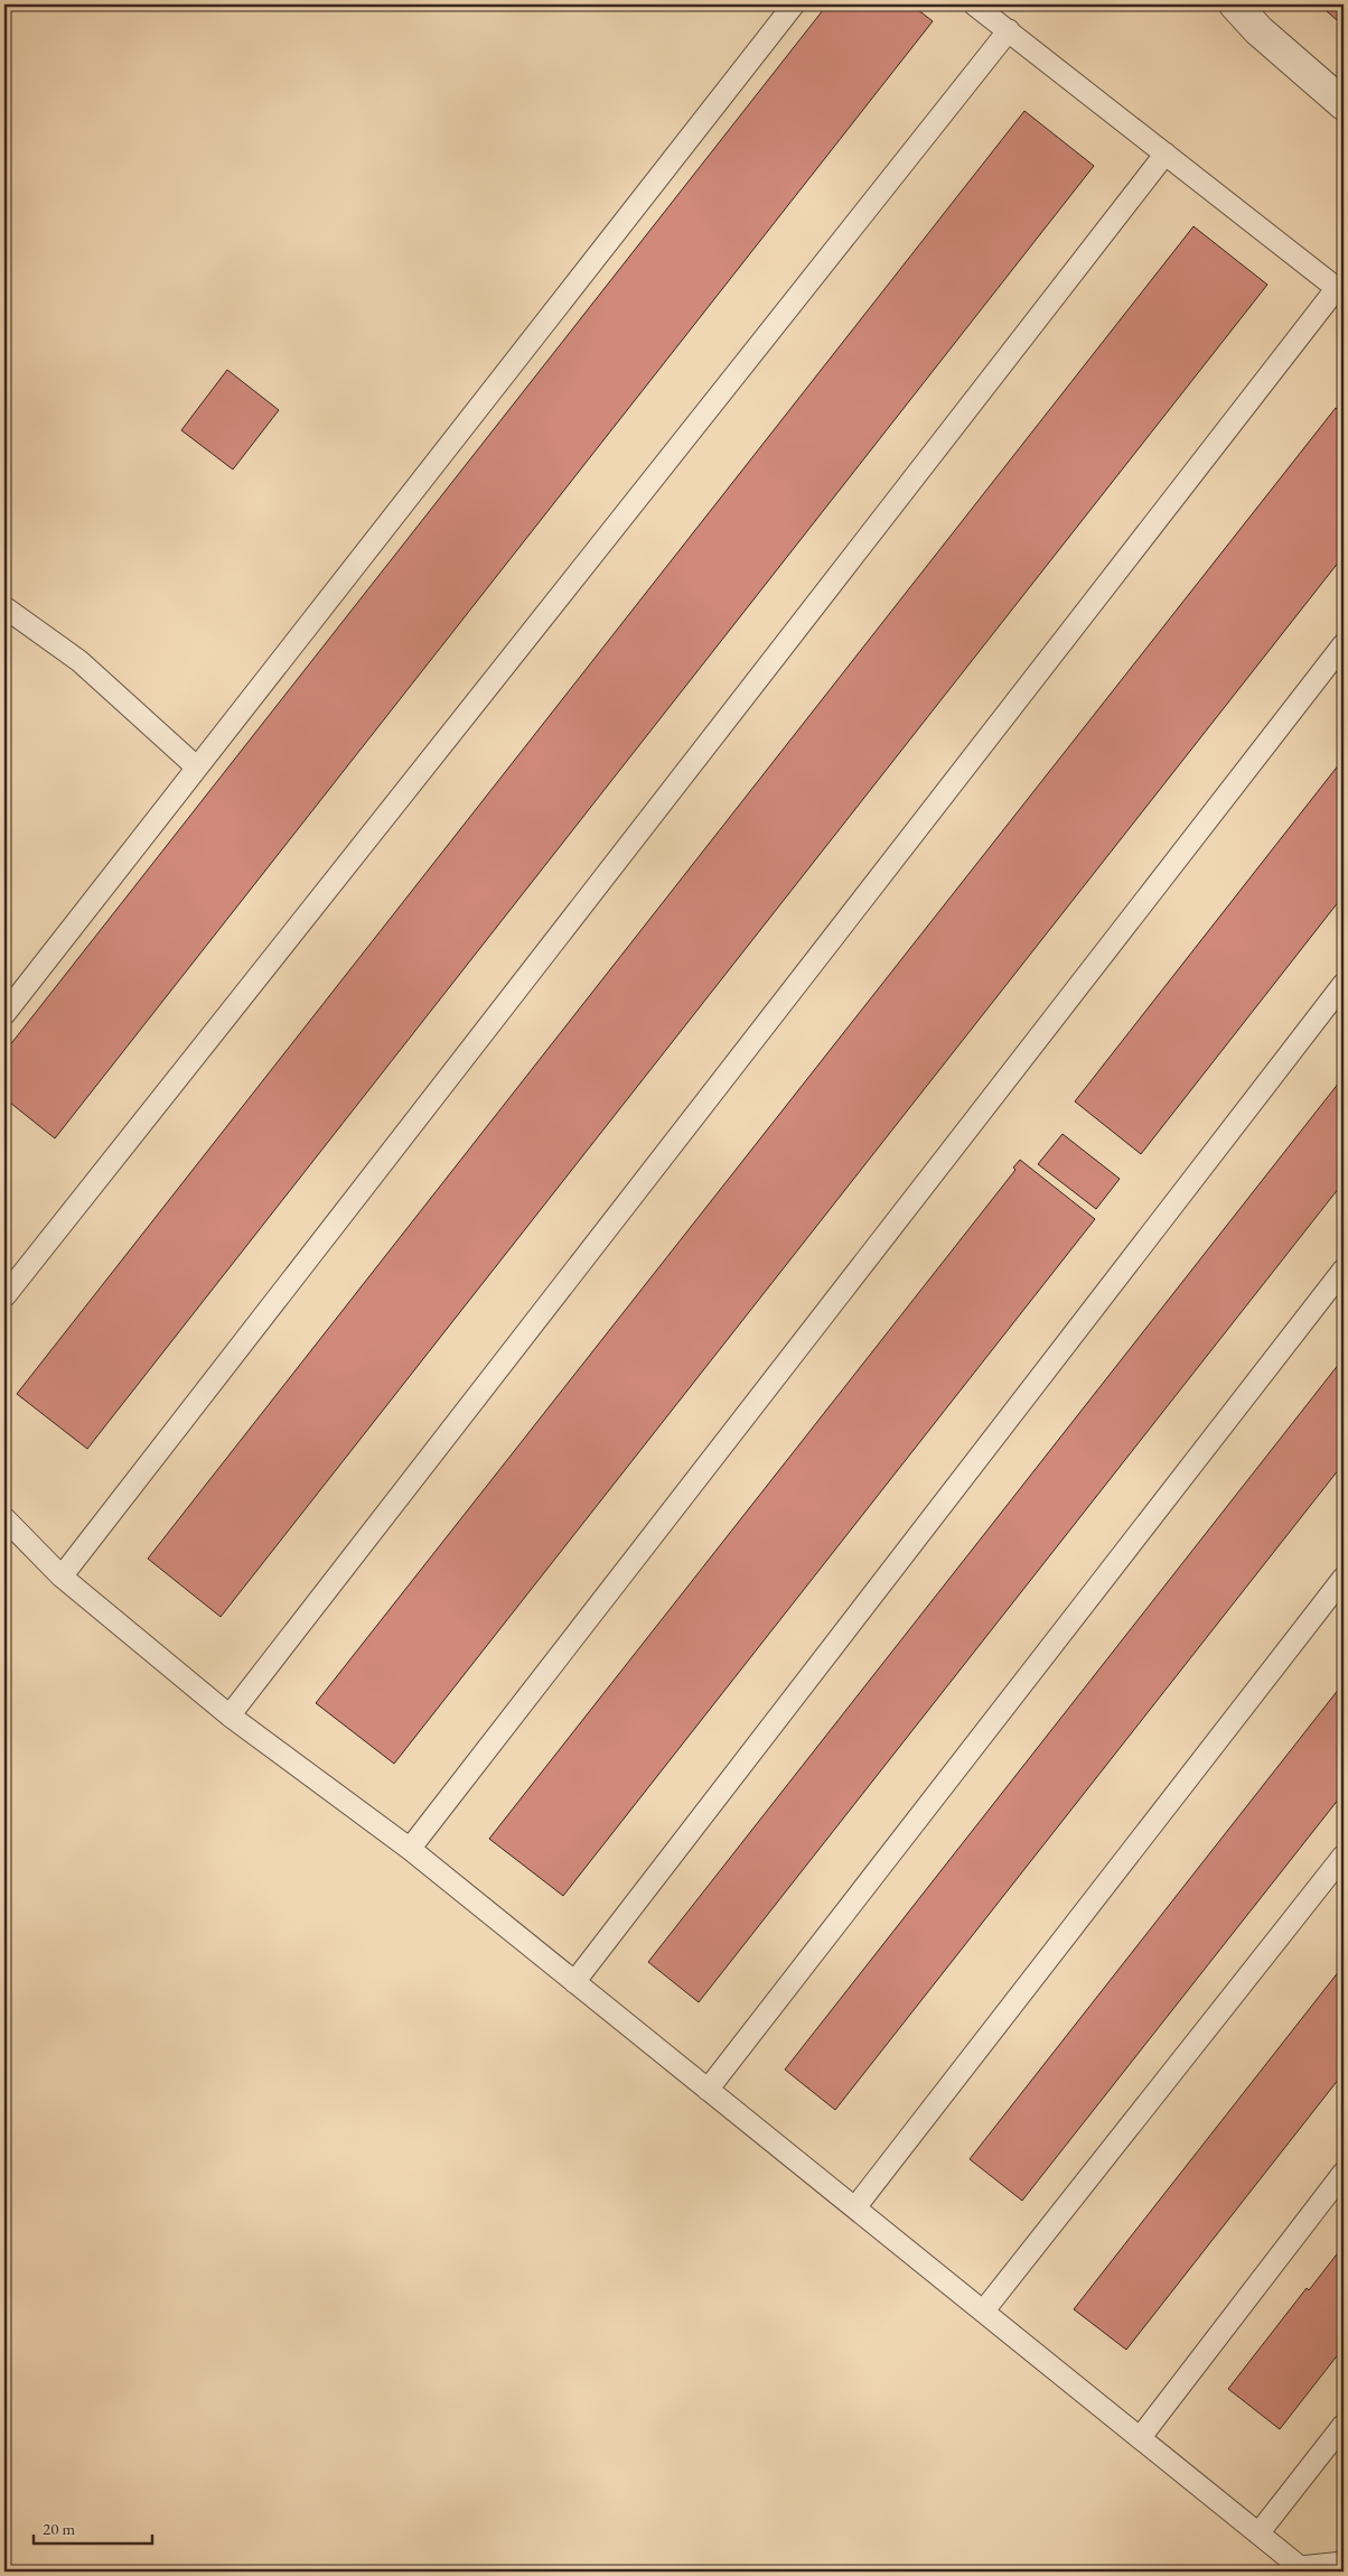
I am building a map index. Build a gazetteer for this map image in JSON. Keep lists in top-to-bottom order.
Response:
{
  "scale_bar": "20 m"
}
